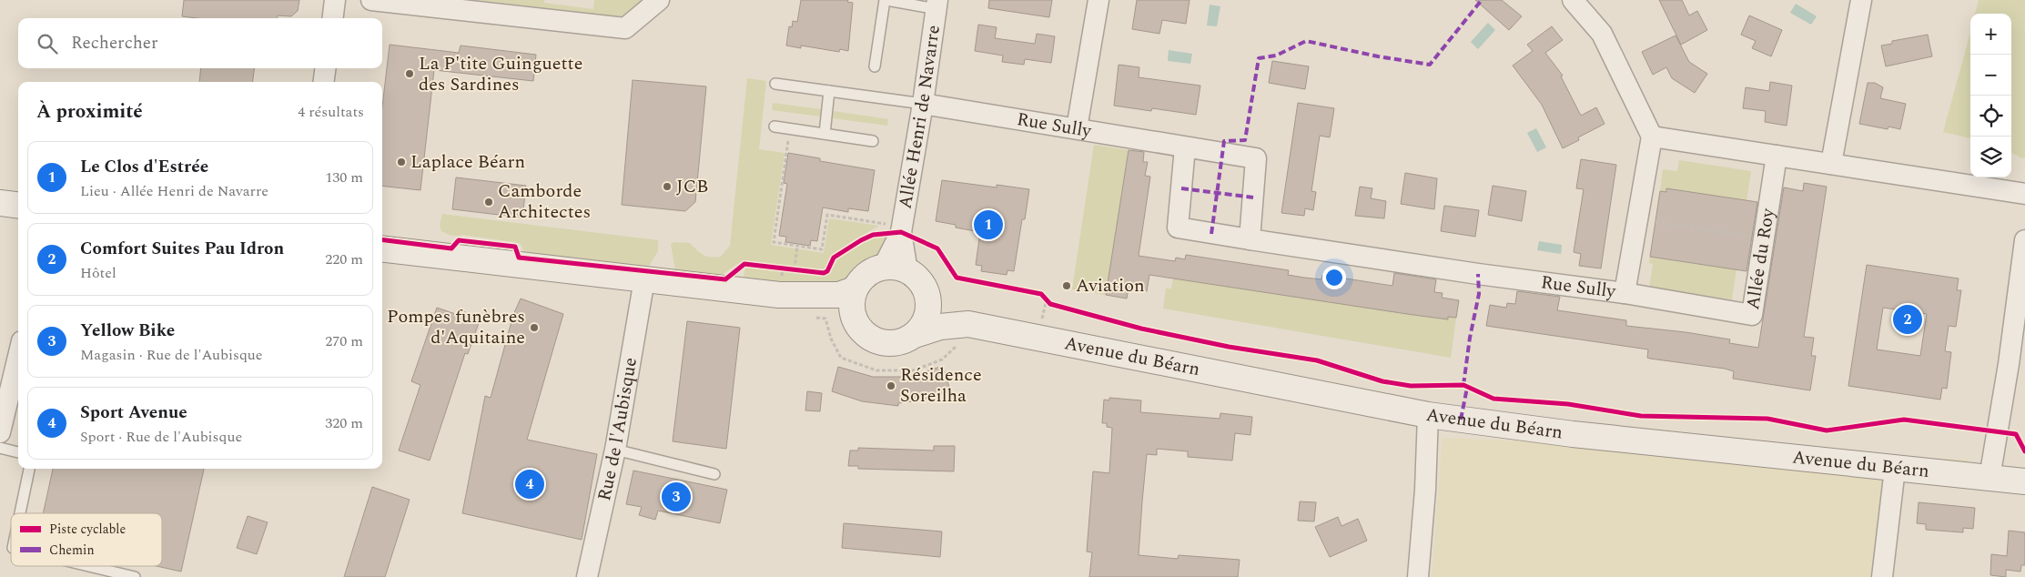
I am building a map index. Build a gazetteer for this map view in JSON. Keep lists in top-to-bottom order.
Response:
{
  "streets": {
    "street": [
      "Allée Henri de Navarre",
      "Rue Sully",
      "Allée du Roy",
      "Avenue du Béarn",
      "Rue de l'Aubisque"
    ]
  },
  "crossings": [
    ["Allée Henri de Navarre", "Rue Sully"],
    ["Allée Henri de Navarre", "Avenue du Béarn"],
    ["Rue Sully", "Allée du Roy"]
  ],
  "places": [
    "La P'tite Guinguette des Sardines",
    "Laplace Béarn",
    "JCB",
    "Camborde Architectes",
    "Aviation",
    "Pompes funèbres d'Aquitaine",
    "Résidence Soreilha"
  ],
  "legend": ["Piste cyclable", "Chemin"],
  "page": {
    "map_buttons": ["+", "−"],
    "search": "Rechercher",
    "heading": ["À proximité", "4 résultats"],
    "list": [
      {
        "mark": "1",
        "name": "Le Clos d'Estrée",
        "note": "Lieu · Allée Henri de Navarre",
        "value": "130 m"
      },
      {
        "mark": "2",
        "name": "Comfort Suites Pau Idron",
        "note": "Hôtel",
        "value": "220 m"
      },
      {
        "mark": "3",
        "name": "Yellow Bike",
        "note": "Magasin · Rue de l'Aubisque",
        "value": "270 m"
      },
      {
        "mark": "4",
        "name": "Sport Avenue",
        "note": "Sport · Rue de l'Aubisque",
        "value": "320 m"
      }
    ],
    "pins": [
      "1",
      "2",
      "4",
      "3"
    ]
  }
}
